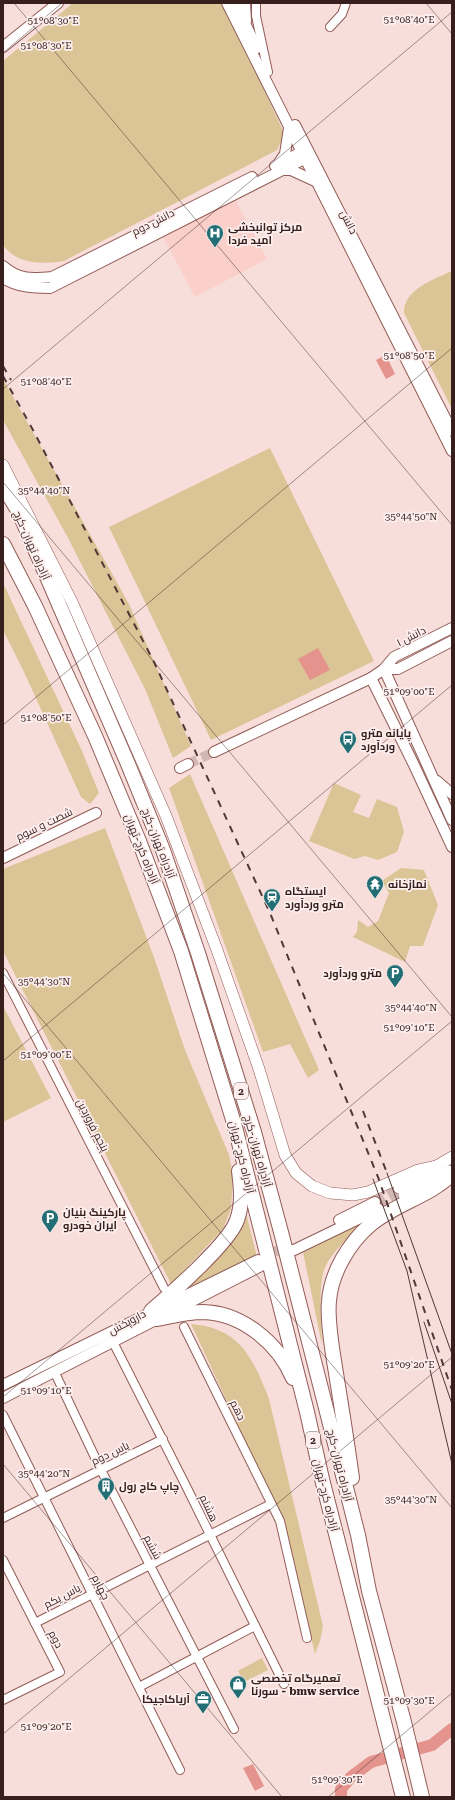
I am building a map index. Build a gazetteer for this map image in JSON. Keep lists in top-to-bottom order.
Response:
{
  "streets": {
    "highway": ["آزادراه تهران-کرج", "آزادراه کرج-تهران", "2"],
    "street": [
      "دانش دوم",
      "دانش",
      "دانش ۱",
      "شصت و سوم",
      "پنجم فروردین",
      "داروپخش",
      "دهم",
      "یاس دوم",
      "هشتم",
      "ششم",
      "چهارم",
      "یاس یکم",
      "دوم"
    ]
  },
  "crossings": [
    ["دانش دوم", "دانش"],
    ["داروپخش", "هشتم"],
    ["داروپخش", "ششم"],
    ["دهم", "یاس یکم"],
    ["یاس دوم", "هشتم"],
    ["یاس دوم", "ششم"],
    ["یاس دوم", "چهارم"],
    ["هشتم", "یاس یکم"],
    ["ششم", "یاس یکم"],
    ["چهارم", "یاس یکم"],
    ["یاس یکم", "دوم"]
  ],
  "places": {
    "hospital": ["مرکز توانبخشی امید فردا"],
    "bus stop": ["پایانه مترو وردآورد"],
    "temple": ["نمازخانه"],
    "station": ["ایستگاه مترو وردآورد"],
    "parking": ["مترو وردآورد", "پارکینگ بنیان ایران خودرو"],
    "building": ["چاپ کاج رول"],
    "shop": ["تعمیرگاه تخصصی سورنا - bmw service"],
    "office": ["آریاکاجیکا"]
  },
  "coordinates": [
    "51°08'40\"E",
    "51°08'30\"E",
    "51°08'50\"E",
    "35°44'40\"N",
    "35°44'50\"N",
    "51°09'00\"E",
    "35°44'30\"N",
    "51°09'10\"E",
    "51°09'20\"E",
    "35°44'20\"N",
    "51°09'30\"E"
  ]
}
